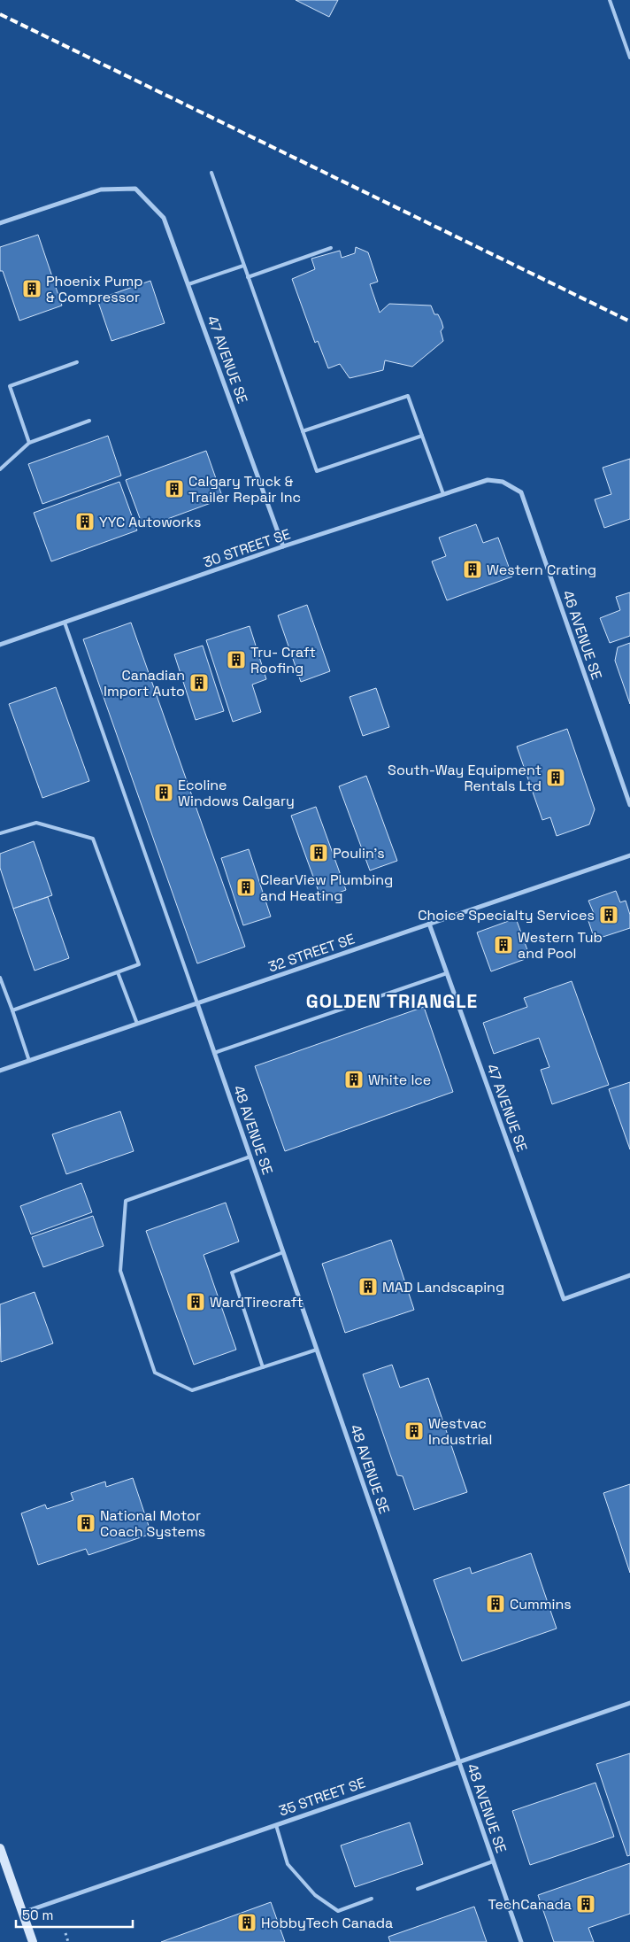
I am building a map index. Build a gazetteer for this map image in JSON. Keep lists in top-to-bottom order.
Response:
{
  "streets": {
    "street": [
      "47 AVENUE SE",
      "30 STREET SE",
      "46 AVENUE SE",
      "32 STREET SE",
      "48 AVENUE SE",
      "35 STREET SE"
    ]
  },
  "crossings": [
    ["47 AVENUE SE", "30 STREET SE"],
    ["47 AVENUE SE", "32 STREET SE"],
    ["30 STREET SE", "46 AVENUE SE"],
    ["32 STREET SE", "48 AVENUE SE"],
    ["48 AVENUE SE", "35 STREET SE"]
  ],
  "districts": ["GOLDEN TRIANGLE"],
  "places": {
    "building": [
      "Phoenix Pump & Compressor",
      "Calgary Truck & Trailer Repair Inc",
      "YYC Autoworks",
      "Western Crating",
      "Tru- Craft Roofing",
      "Canadian Import Auto",
      "South-Way Equipment Rentals Ltd",
      "Ecoline Windows Calgary",
      "Poulin's",
      "ClearView Plumbing and Heating",
      "Choice Specialty Services",
      "Western Tub and Pool",
      "White Ice",
      "MAD Landscaping",
      "WardTirecraft",
      "Westvac Industrial",
      "National Motor Coach Systems",
      "Cummins",
      "TechCanada",
      "HobbyTech Canada"
    ]
  },
  "scale_bar": "50 m"
}
